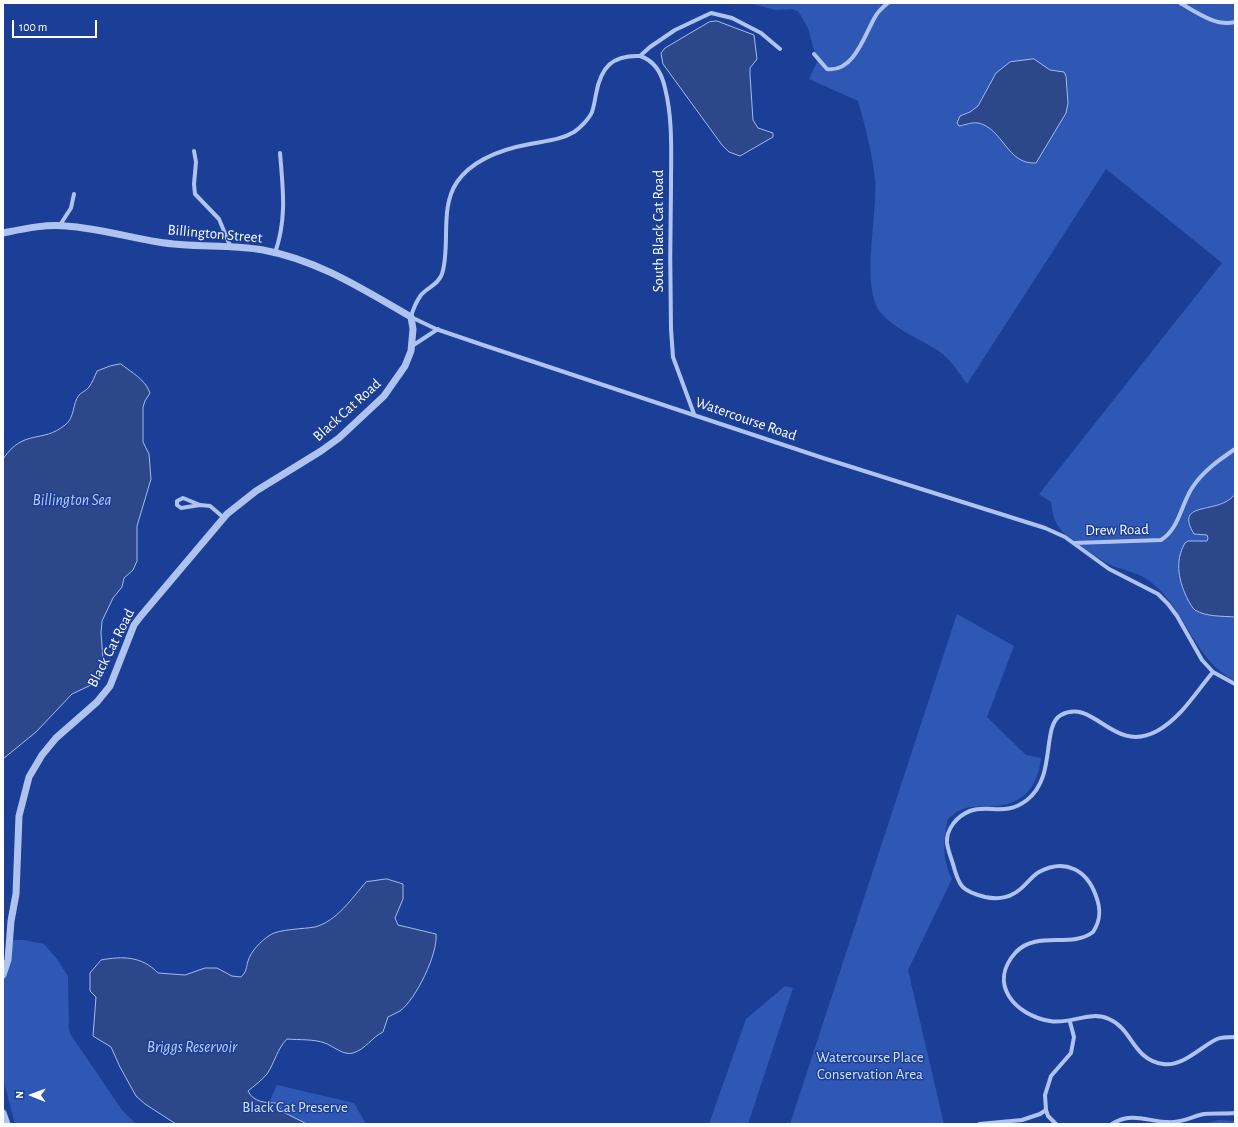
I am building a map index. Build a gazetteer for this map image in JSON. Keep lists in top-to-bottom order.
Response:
{
  "streets": {
    "street": [
      "South Black Cat Road",
      "Billington Street",
      "Black Cat Road",
      "Watercourse Road",
      "Drew Road"
    ]
  },
  "crossings": [
    ["South Black Cat Road", "Black Cat Road"],
    ["South Black Cat Road", "Watercourse Road"],
    ["Billington Street", "Black Cat Road"],
    ["Billington Street", "Watercourse Road"],
    ["Black Cat Road", "Watercourse Road"],
    ["Watercourse Road", "Drew Road"]
  ],
  "water": ["Billington Sea", "Briggs Reservoir"],
  "parks": ["Watercourse Place Conservation Area", "Black Cat Preserve"],
  "scale_bar": "100 m",
  "north": "left"
}
